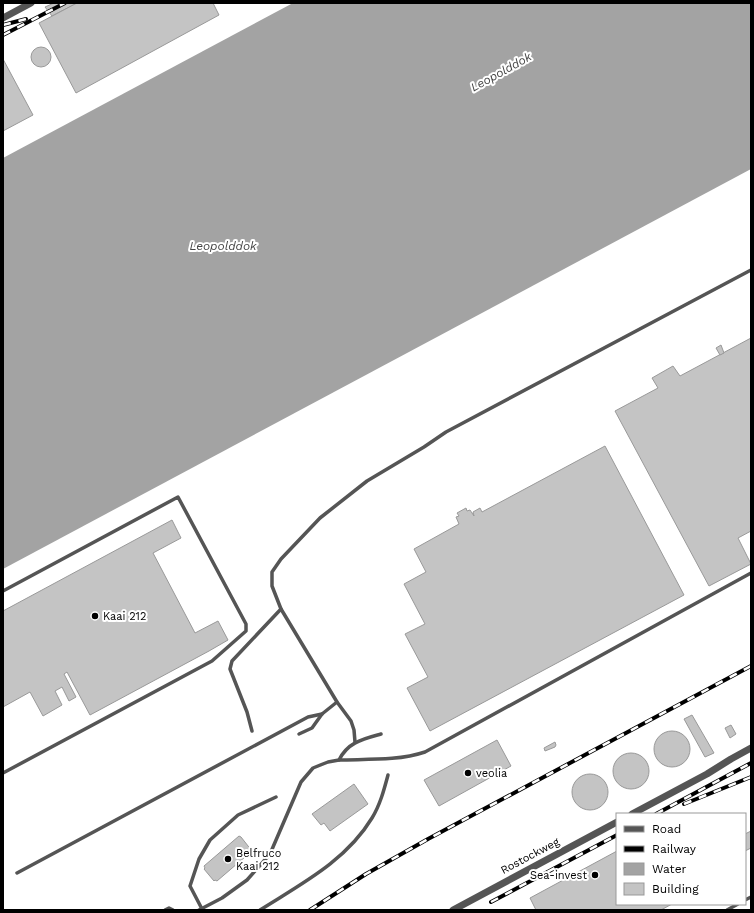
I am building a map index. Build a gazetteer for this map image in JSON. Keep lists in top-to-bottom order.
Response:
{
  "streets": {
    "street": ["Rostockweg"]
  },
  "water": ["Leopolddok"],
  "places": [
    "Kaai 212",
    "veolia",
    "Belfruco Kaai 212",
    "Sea-invest"
  ],
  "legend": [
    "Road",
    "Railway",
    "Water",
    "Building"
  ]
}
